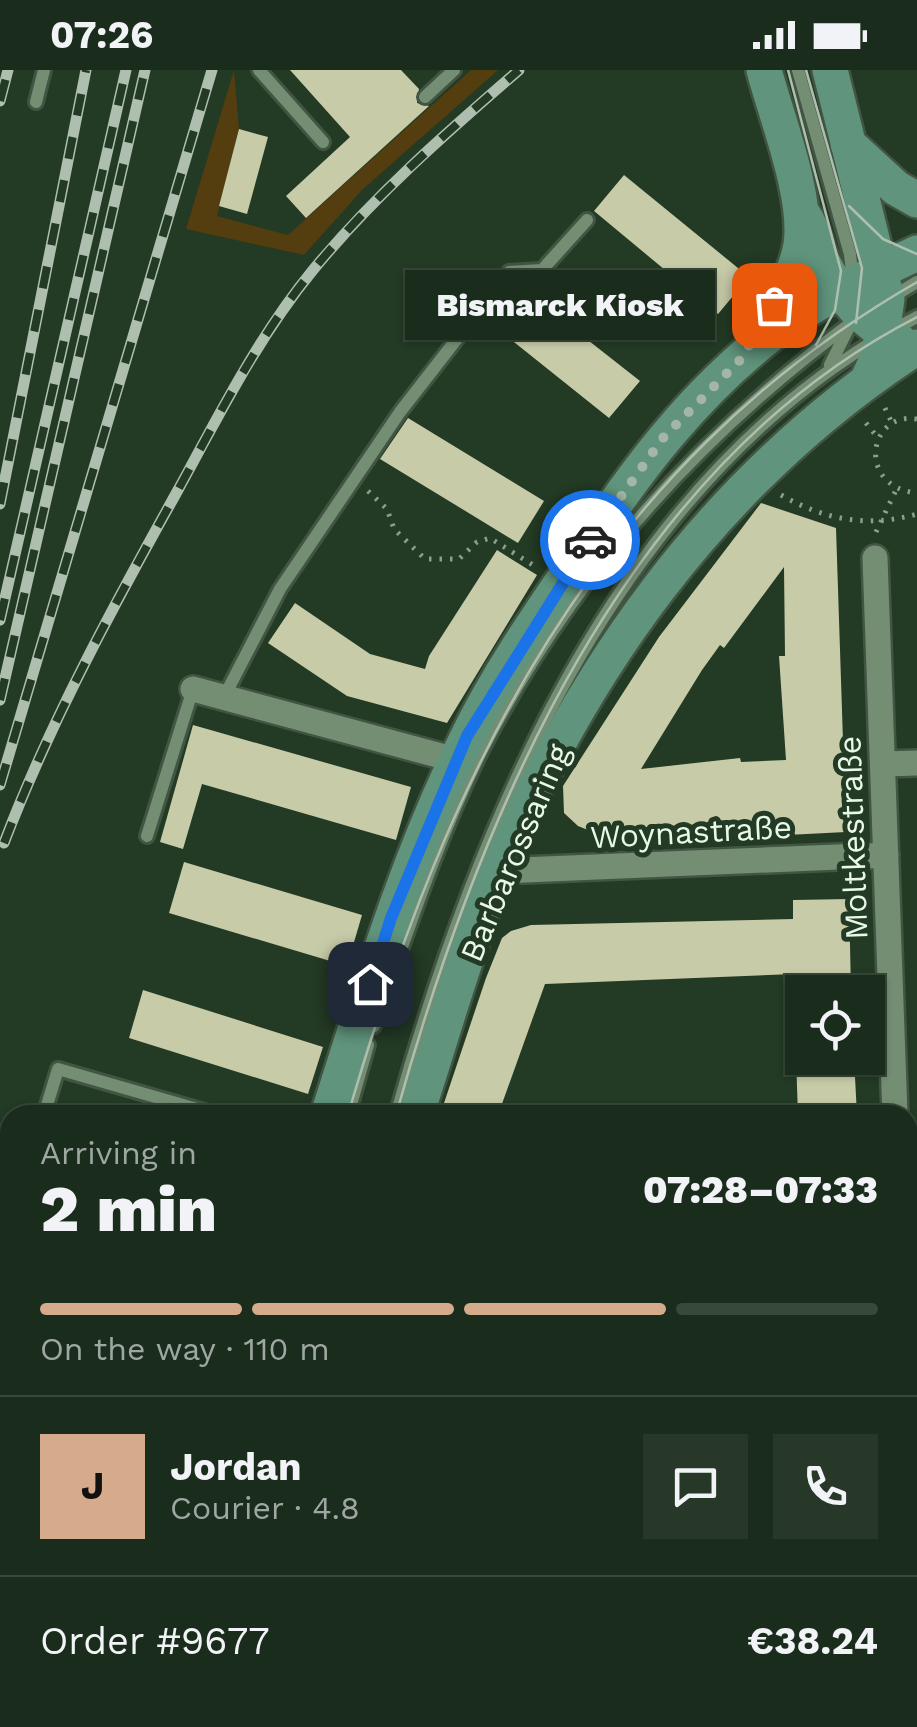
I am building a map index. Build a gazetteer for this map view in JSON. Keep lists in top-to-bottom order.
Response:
{
  "streets": {
    "street": ["Woynastraße", "Moltkestraße", "Barbarossaring"]
  },
  "crossings": [
    ["Woynastraße", "Moltkestraße"],
    ["Woynastraße", "Barbarossaring"]
  ],
  "places": ["Bismarck Kiosk"],
  "page": {
    "status": "07:26",
    "bubble": "Bismarck Kiosk",
    "heading": ["2 min", "Arriving in", "07:28–07:33"],
    "panel": [
      "Jordan",
      "Courier · 4.8",
      "Order #9677",
      "€38.24"
    ],
    "bar": "On the way · 110 m",
    "round": "J"
  }
}
